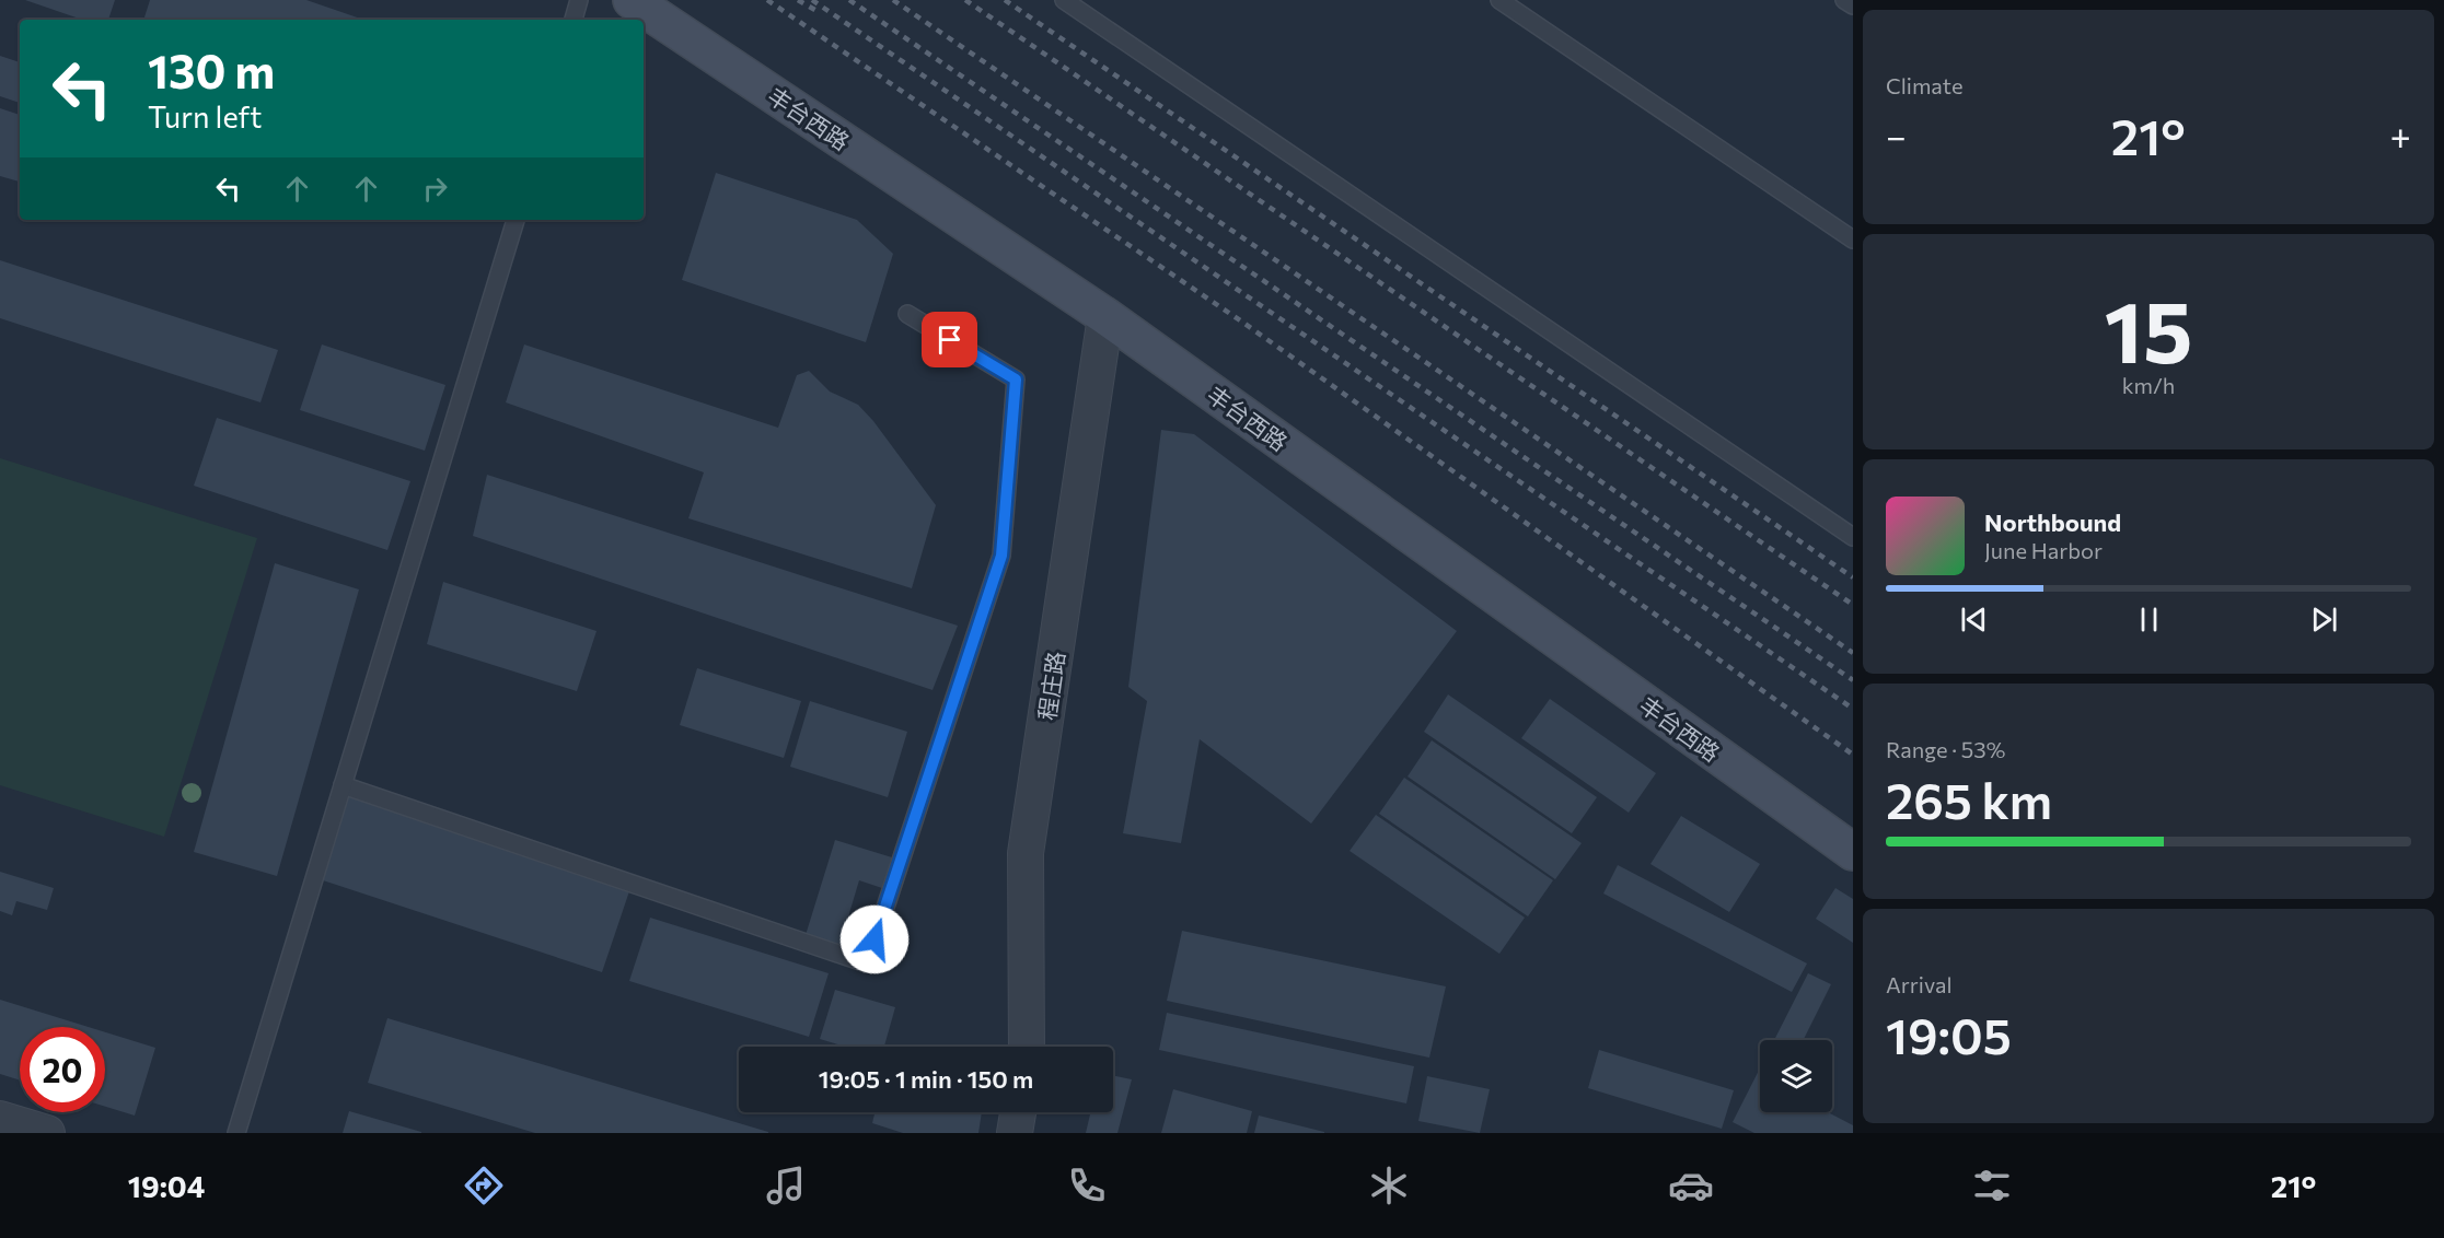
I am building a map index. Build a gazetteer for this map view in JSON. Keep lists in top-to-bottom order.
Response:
{
  "streets": {
    "main road": ["丰台西路"],
    "street": ["程庄路"]
  },
  "crossings": [
    ["丰台西路", "程庄路"]
  ],
  "page": {
    "tile": [
      "Climate",
      ["15", "km/h"],
      ["Range · 53%", "265 km"],
      ["Arrival", "19:05"]
    ],
    "turn": ["130 m", "Turn left"],
    "heat": ["−", "21°", "+"],
    "song": ["Northbound", "June Harbor"],
    "limit": "20",
    "trip": "19:05 · 1 min · 150 m",
    "tabs": ["19:04", "21°"]
  }
}
